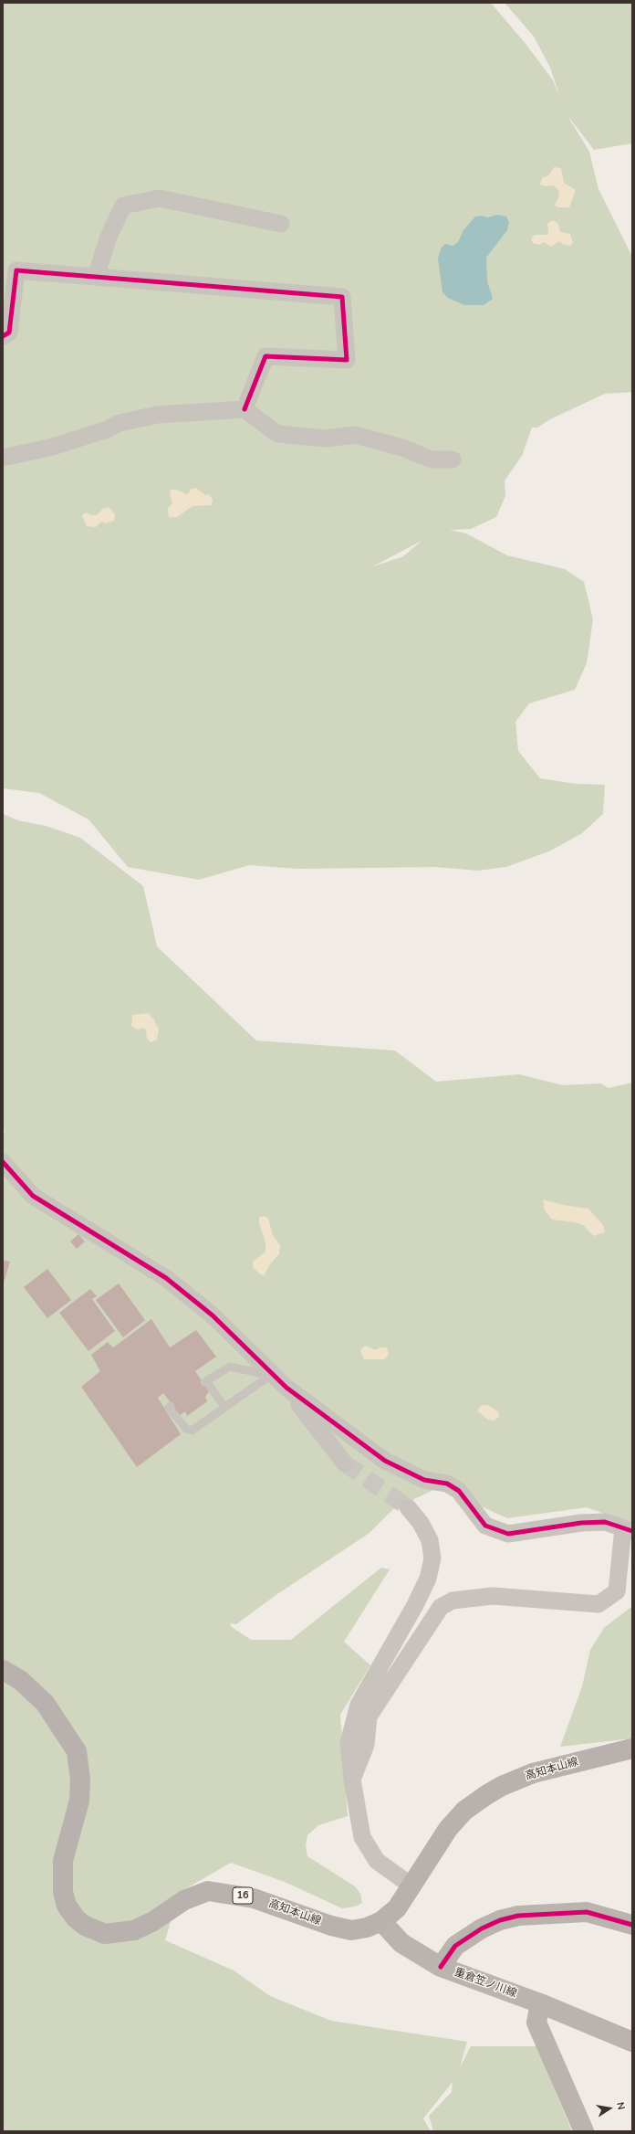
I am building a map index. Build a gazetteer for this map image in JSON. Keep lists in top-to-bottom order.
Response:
{
  "streets": {
    "main road": ["高知本山線", "16", "重倉笠ノ川線"]
  },
  "crossings": [
    ["高知本山線", "重倉笠ノ川線"]
  ],
  "north": "right"
}
